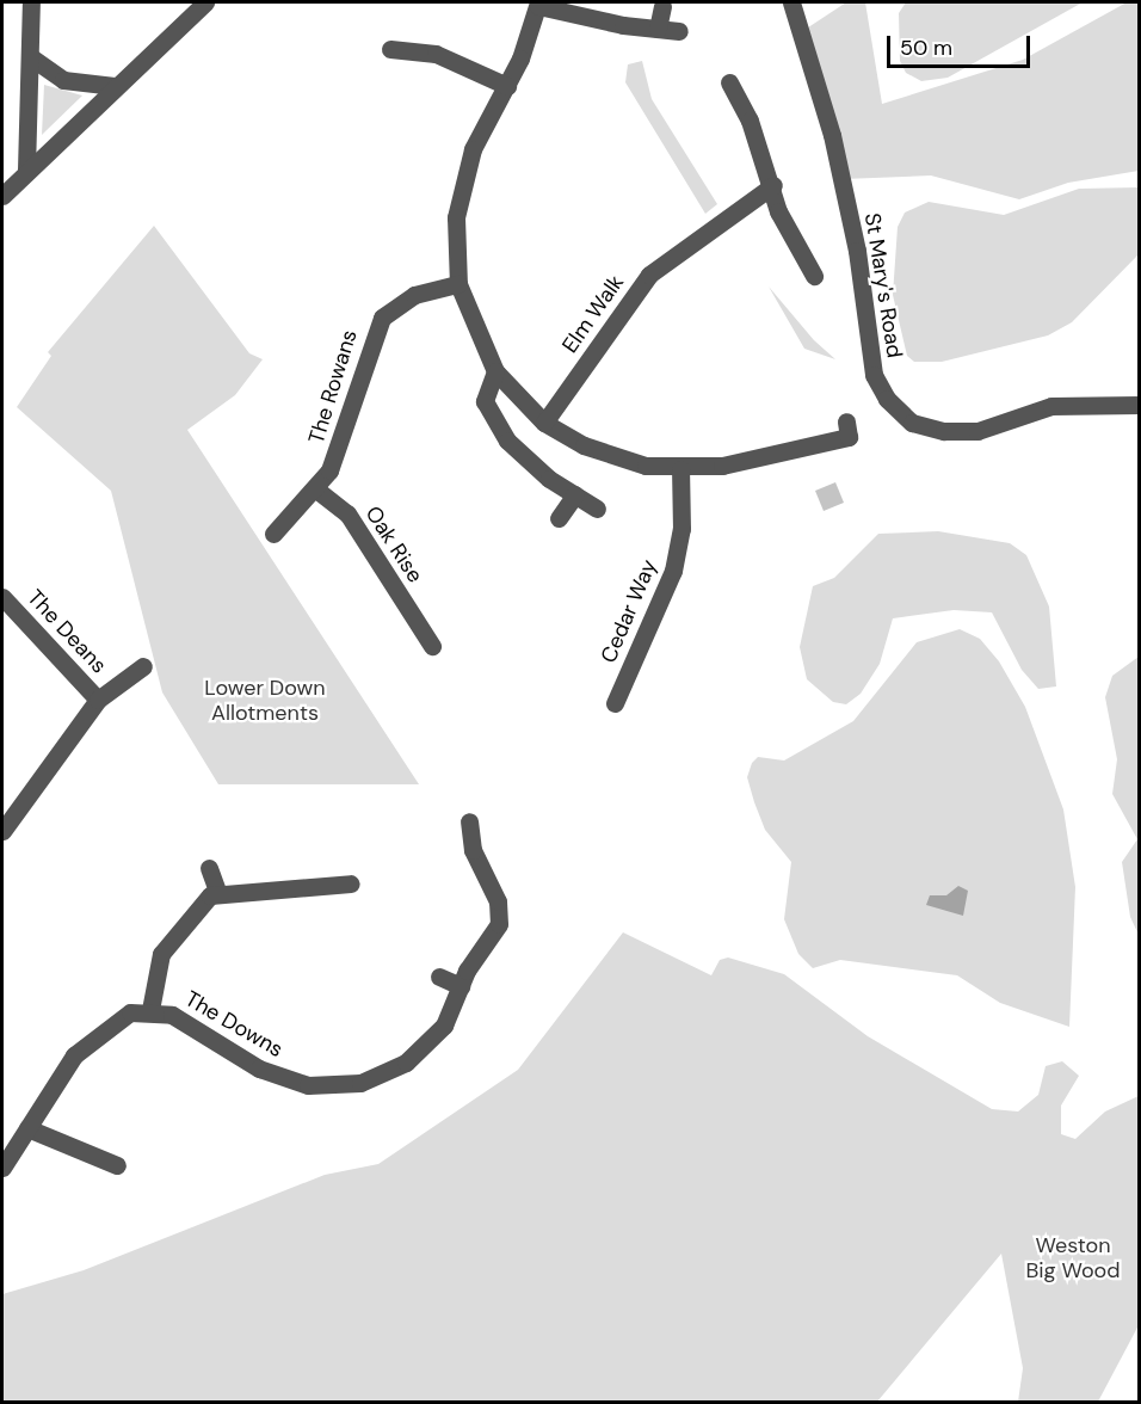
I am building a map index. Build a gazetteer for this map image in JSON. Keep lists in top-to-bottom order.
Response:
{
  "streets": {
    "street": [
      "St Mary's Road",
      "Elm Walk",
      "The Rowans",
      "Oak Rise",
      "Cedar Way",
      "The Deans",
      "The Downs"
    ]
  },
  "crossings": [
    ["The Rowans", "Oak Rise"]
  ],
  "parks": ["Lower Down Allotments", "Weston Big Wood"],
  "scale_bar": "50 m"
}
